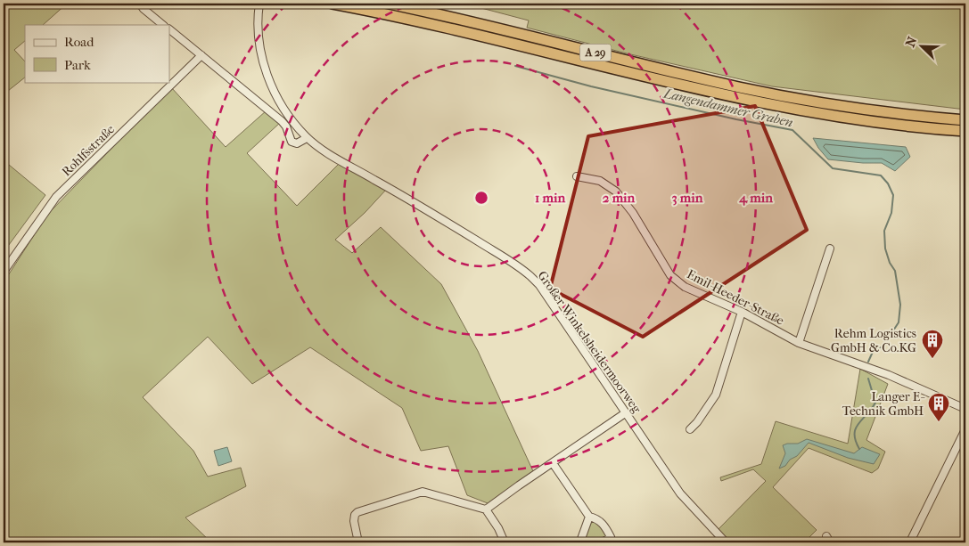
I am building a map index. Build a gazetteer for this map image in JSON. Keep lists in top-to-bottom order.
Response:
{
  "streets": {
    "highway": ["A 29"],
    "street": ["Rohlfsstraße", "Emil-Heeder-Straße", "Großer Winkelsheidermoorweg"]
  },
  "water": ["Langendammer Graben"],
  "places": {
    "building": ["Rehm Logistics GmbH & Co.KG", "Langer E- Technik GmbH"]
  },
  "legend": ["Road", "Park"],
  "north": "top left",
  "rings": [
    "1 min",
    "2 min",
    "3 min",
    "4 min"
  ]
}
